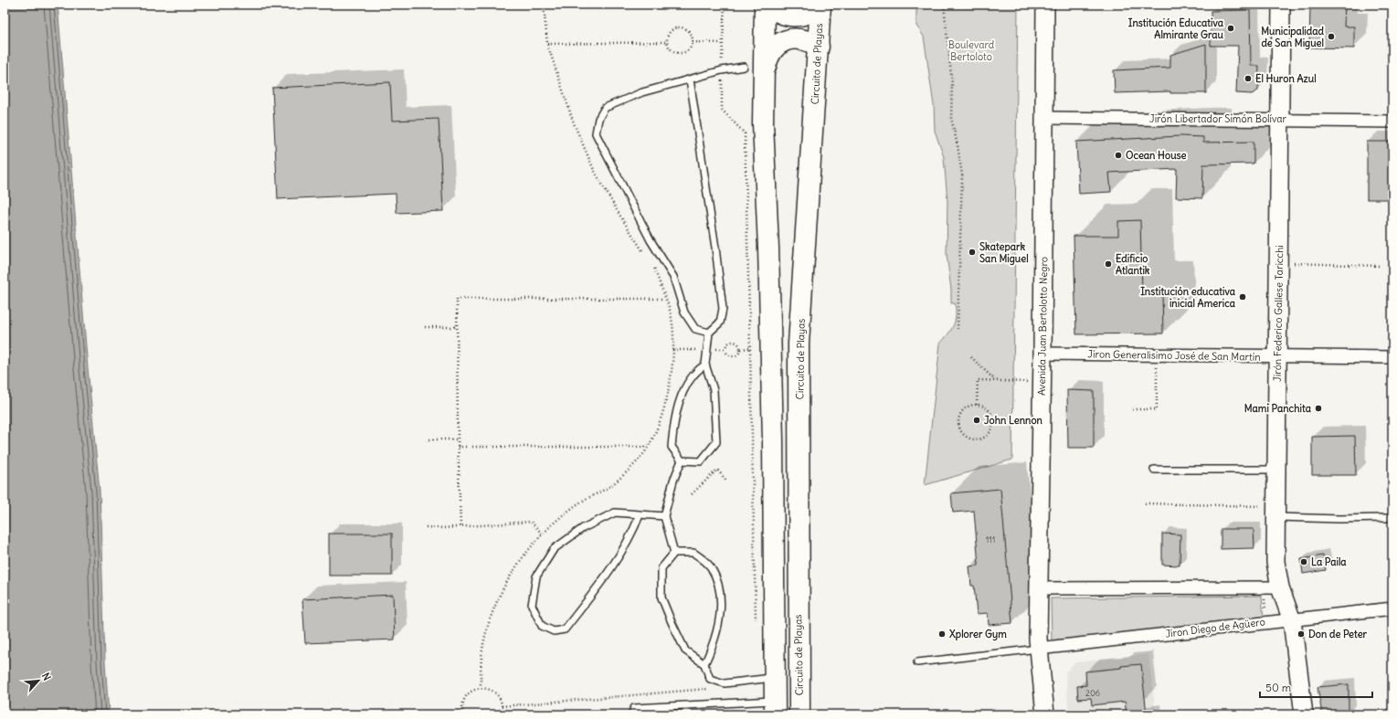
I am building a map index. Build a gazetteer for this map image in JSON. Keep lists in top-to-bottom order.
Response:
{
  "streets": {
    "highway": ["Circuito de Playas"],
    "main road": ["Jirón Federico Gallese Taricchi", "Avenida Juan Bertolotto Negro"],
    "street": ["Jirón Libertador Simón Bolívar", "Jíron Generalisimo José de San Martín", "Jíron Diego de Agüero"]
  },
  "crossings": [
    ["Jirón Libertador Simón Bolívar", "Jirón Federico Gallese Taricchi"],
    ["Jirón Libertador Simón Bolívar", "Avenida Juan Bertolotto Negro"],
    ["Jirón Federico Gallese Taricchi", "Jíron Generalisimo José de San Martín"],
    ["Jirón Federico Gallese Taricchi", "Jíron Diego de Agüero"],
    ["Avenida Juan Bertolotto Negro", "Jíron Generalisimo José de San Martín"],
    ["Avenida Juan Bertolotto Negro", "Jíron Diego de Agüero"]
  ],
  "parks": ["Boulevard Bertoloto"],
  "places": [
    "Institución Educativa Almirante Grau",
    "Municipalidad de San Miguel",
    "El Huron Azul",
    "Ocean House",
    "Skatepark San Miguel",
    "Edificio Atlantik",
    "Institución educativa inicial America",
    "Mami Panchita",
    "John Lennon",
    "La Paila",
    "Xplorer Gym",
    "Don de Peter"
  ],
  "house_numbers": ["111", "206"],
  "scale_bar": "50 m",
  "north": "top right"
}
